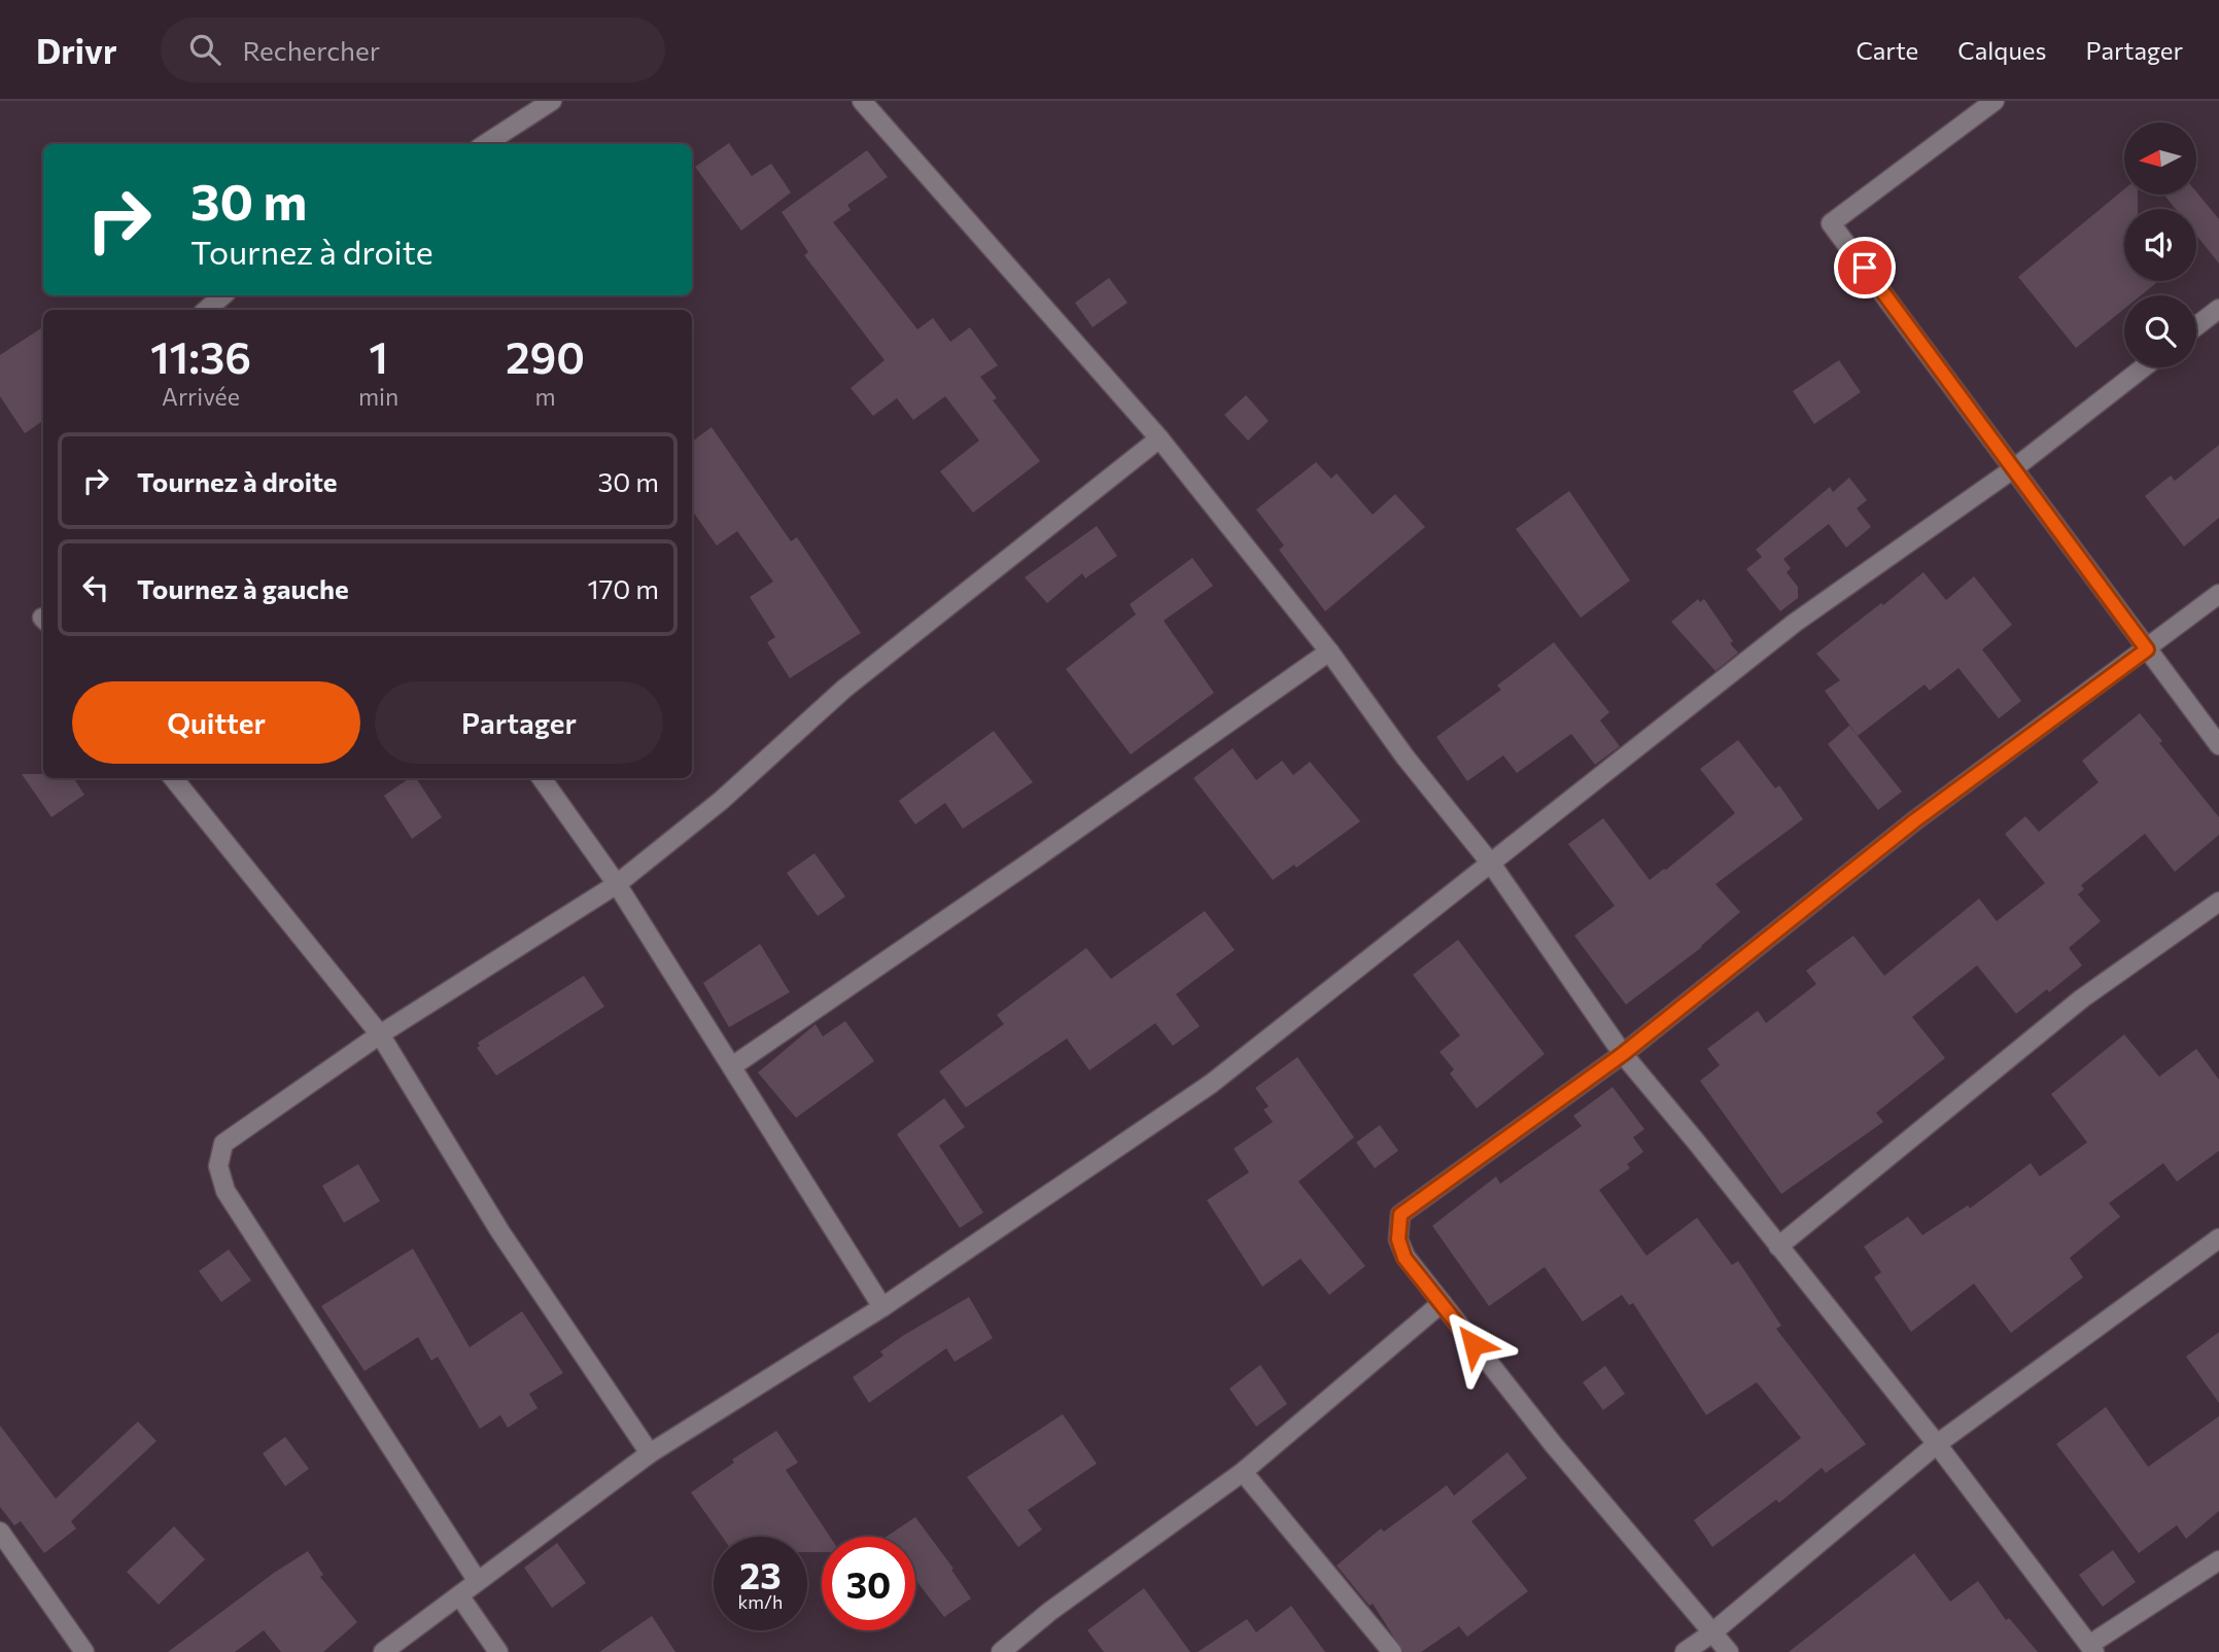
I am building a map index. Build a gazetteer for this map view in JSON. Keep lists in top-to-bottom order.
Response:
{
  "north": "left",
  "page": {
    "header": "Drivr",
    "search": "Rechercher",
    "nav": ["Carte", "Calques", "Partager"],
    "turn": ["30 m", "Tournez à droite"],
    "eta": [
      "11:36",
      "Arrivée",
      "1",
      "min",
      "290",
      "m"
    ],
    "list": [
      {
        "name": "Tournez à droite",
        "value": "30 m"
      },
      {
        "name": "Tournez à gauche",
        "value": "170 m"
      }
    ],
    "buttons": ["Quitter", "Partager"],
    "speed": "23 km/h",
    "limit": "30"
  }
}
